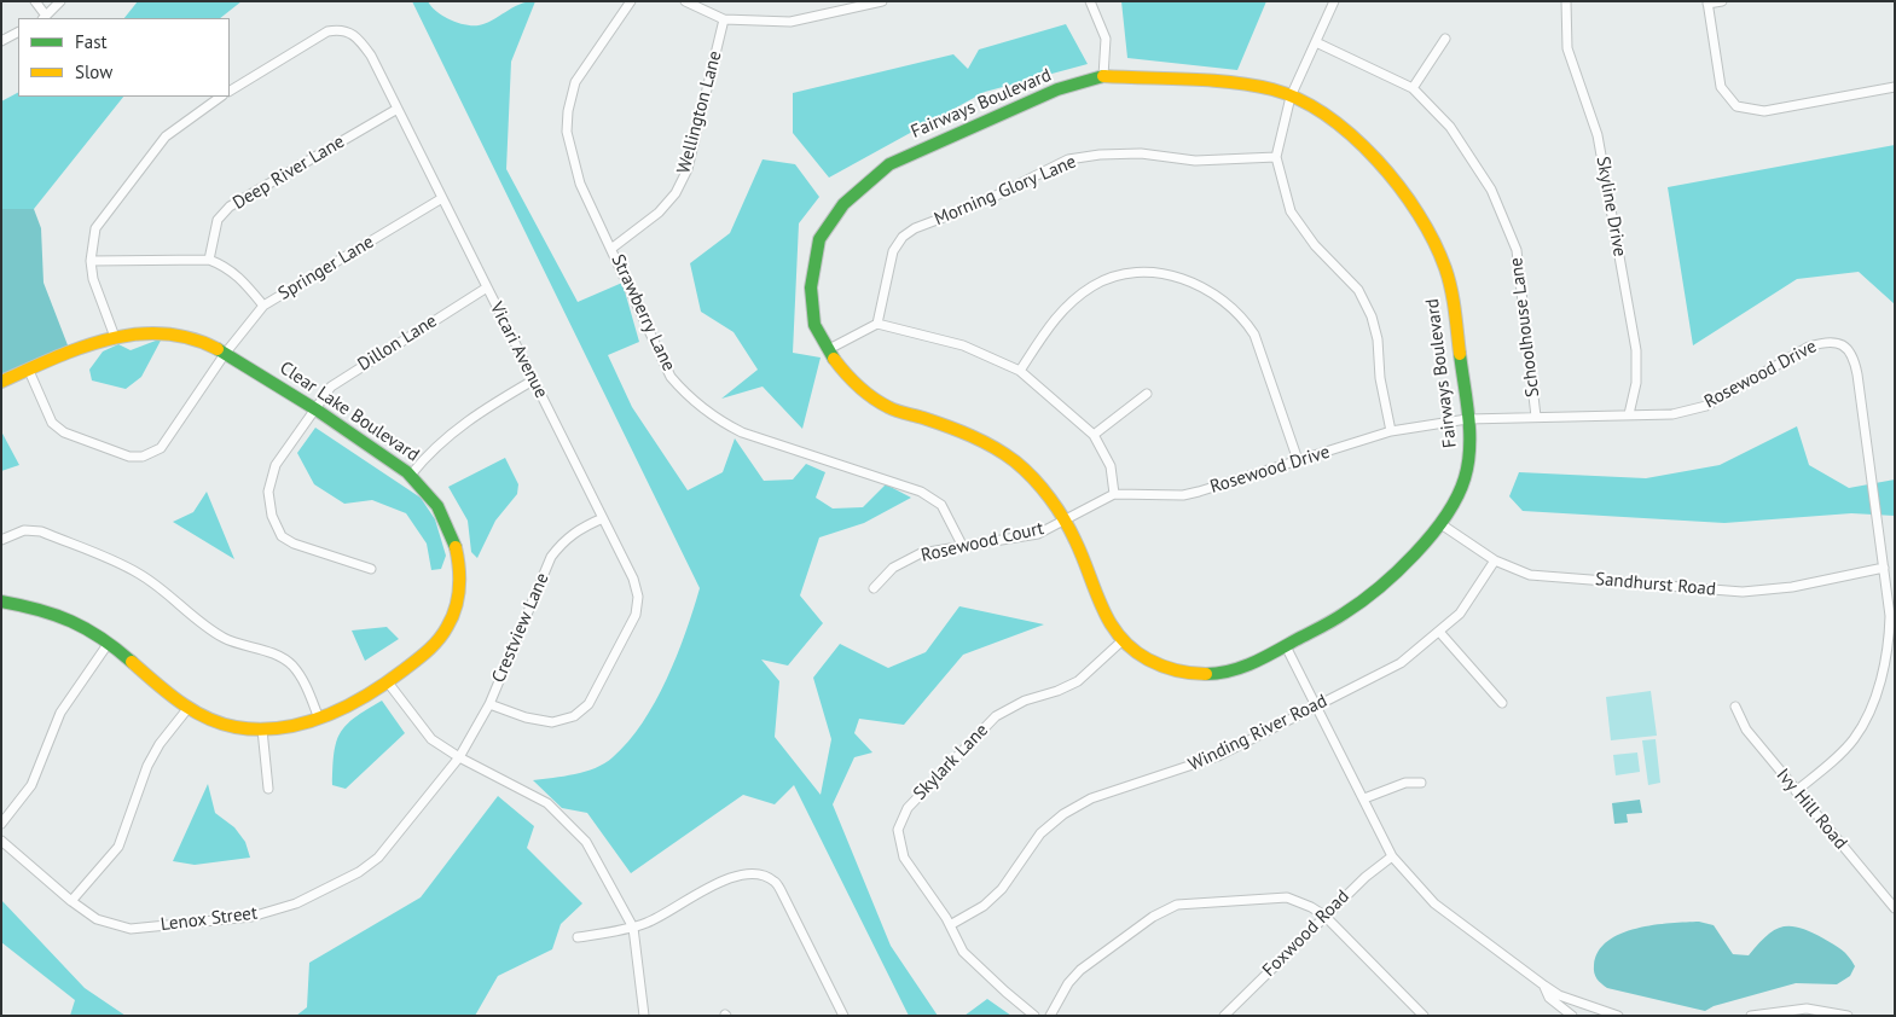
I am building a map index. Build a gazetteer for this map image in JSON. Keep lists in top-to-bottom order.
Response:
{
  "streets": {
    "street": [
      "Fairways Boulevard",
      "Wellington Lane",
      "Deep River Lane",
      "Morning Glory Lane",
      "Skyline Drive",
      "Springer Lane",
      "Strawberry Lane",
      "Schoolhouse Lane",
      "Dillon Lane",
      "Vicari Avenue",
      "Rosewood Drive",
      "Clear Lake Boulevard",
      "Rosewood Court",
      "Sandhurst Road",
      "Crestview Lane",
      "Winding River Road",
      "Skylark Lane",
      "Ivy Hill Road",
      "Lenox Street",
      "Foxwood Road"
    ]
  },
  "crossings": [
    ["Fairways Boulevard", "Rosewood Drive"],
    ["Fairways Boulevard", "Rosewood Court"],
    ["Fairways Boulevard", "Sandhurst Road"],
    ["Fairways Boulevard", "Skylark Lane"],
    ["Wellington Lane", "Strawberry Lane"],
    ["Deep River Lane", "Vicari Avenue"],
    ["Skyline Drive", "Rosewood Drive"],
    ["Springer Lane", "Vicari Avenue"],
    ["Springer Lane", "Clear Lake Boulevard"],
    ["Strawberry Lane", "Rosewood Court"],
    ["Schoolhouse Lane", "Rosewood Drive"],
    ["Dillon Lane", "Vicari Avenue"],
    ["Dillon Lane", "Clear Lake Boulevard"],
    ["Vicari Avenue", "Crestview Lane"],
    ["Rosewood Drive", "Rosewood Court"],
    ["Rosewood Drive", "Sandhurst Road"],
    ["Rosewood Drive", "Ivy Hill Road"],
    ["Sandhurst Road", "Winding River Road"],
    ["Crestview Lane", "Lenox Street"],
    ["Winding River Road", "Skylark Lane"]
  ],
  "legend": ["Fast", "Slow"]
}
